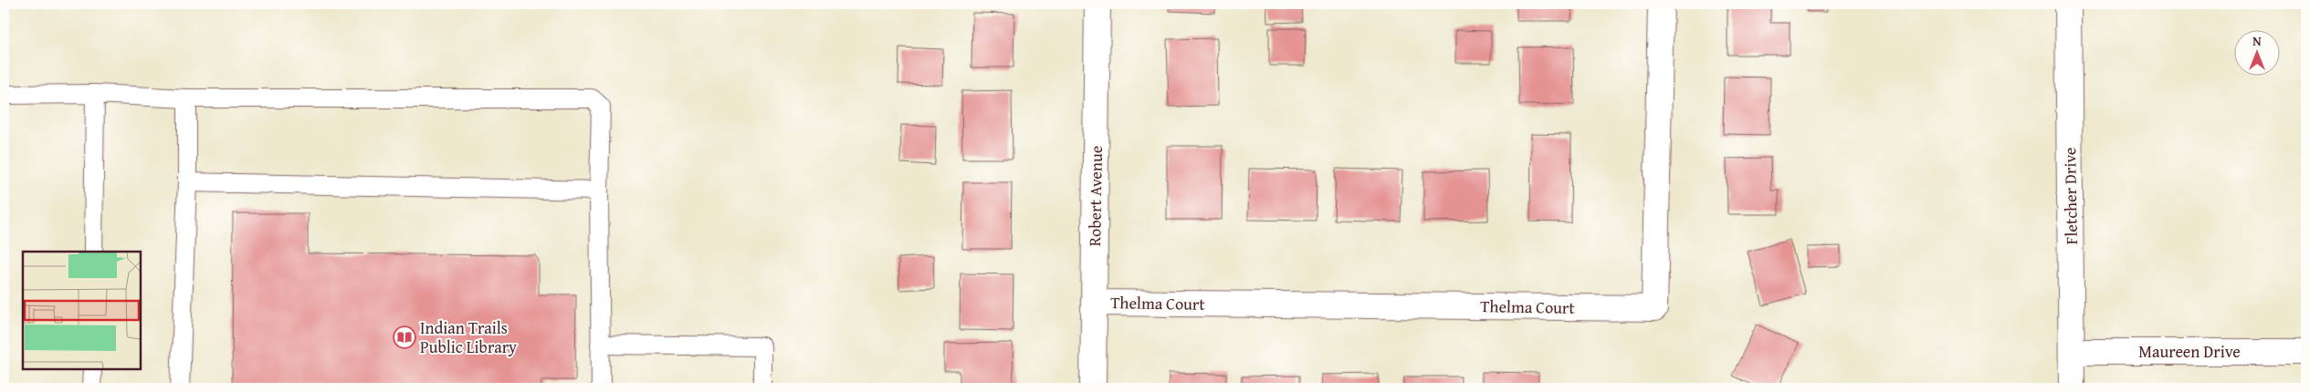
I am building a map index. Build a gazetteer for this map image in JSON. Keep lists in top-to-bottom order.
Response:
{
  "streets": {
    "street": [
      "Robert Avenue",
      "Fletcher Drive",
      "Thelma Court",
      "Maureen Drive"
    ]
  },
  "crossings": [
    ["Robert Avenue", "Thelma Court"],
    ["Fletcher Drive", "Maureen Drive"]
  ],
  "places": {
    "library": ["Indian Trails Public Library"]
  },
  "north": "top"
}
